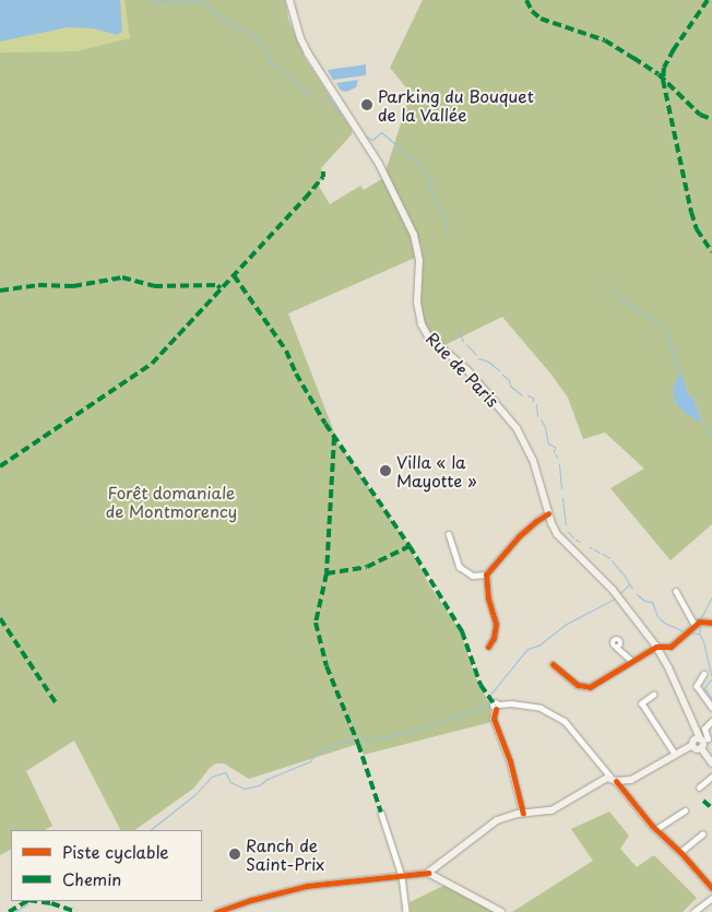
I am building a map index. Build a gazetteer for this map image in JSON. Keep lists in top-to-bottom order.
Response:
{
  "streets": {
    "main road": ["Rue de Paris"]
  },
  "parks": ["Forêt domaniale de Montmorency"],
  "places": ["Parking du Bouquet de la Vallée", "Villa « la Mayotte »", "Ranch de Saint-Prix"],
  "legend": ["Piste cyclable", "Chemin"]
}
